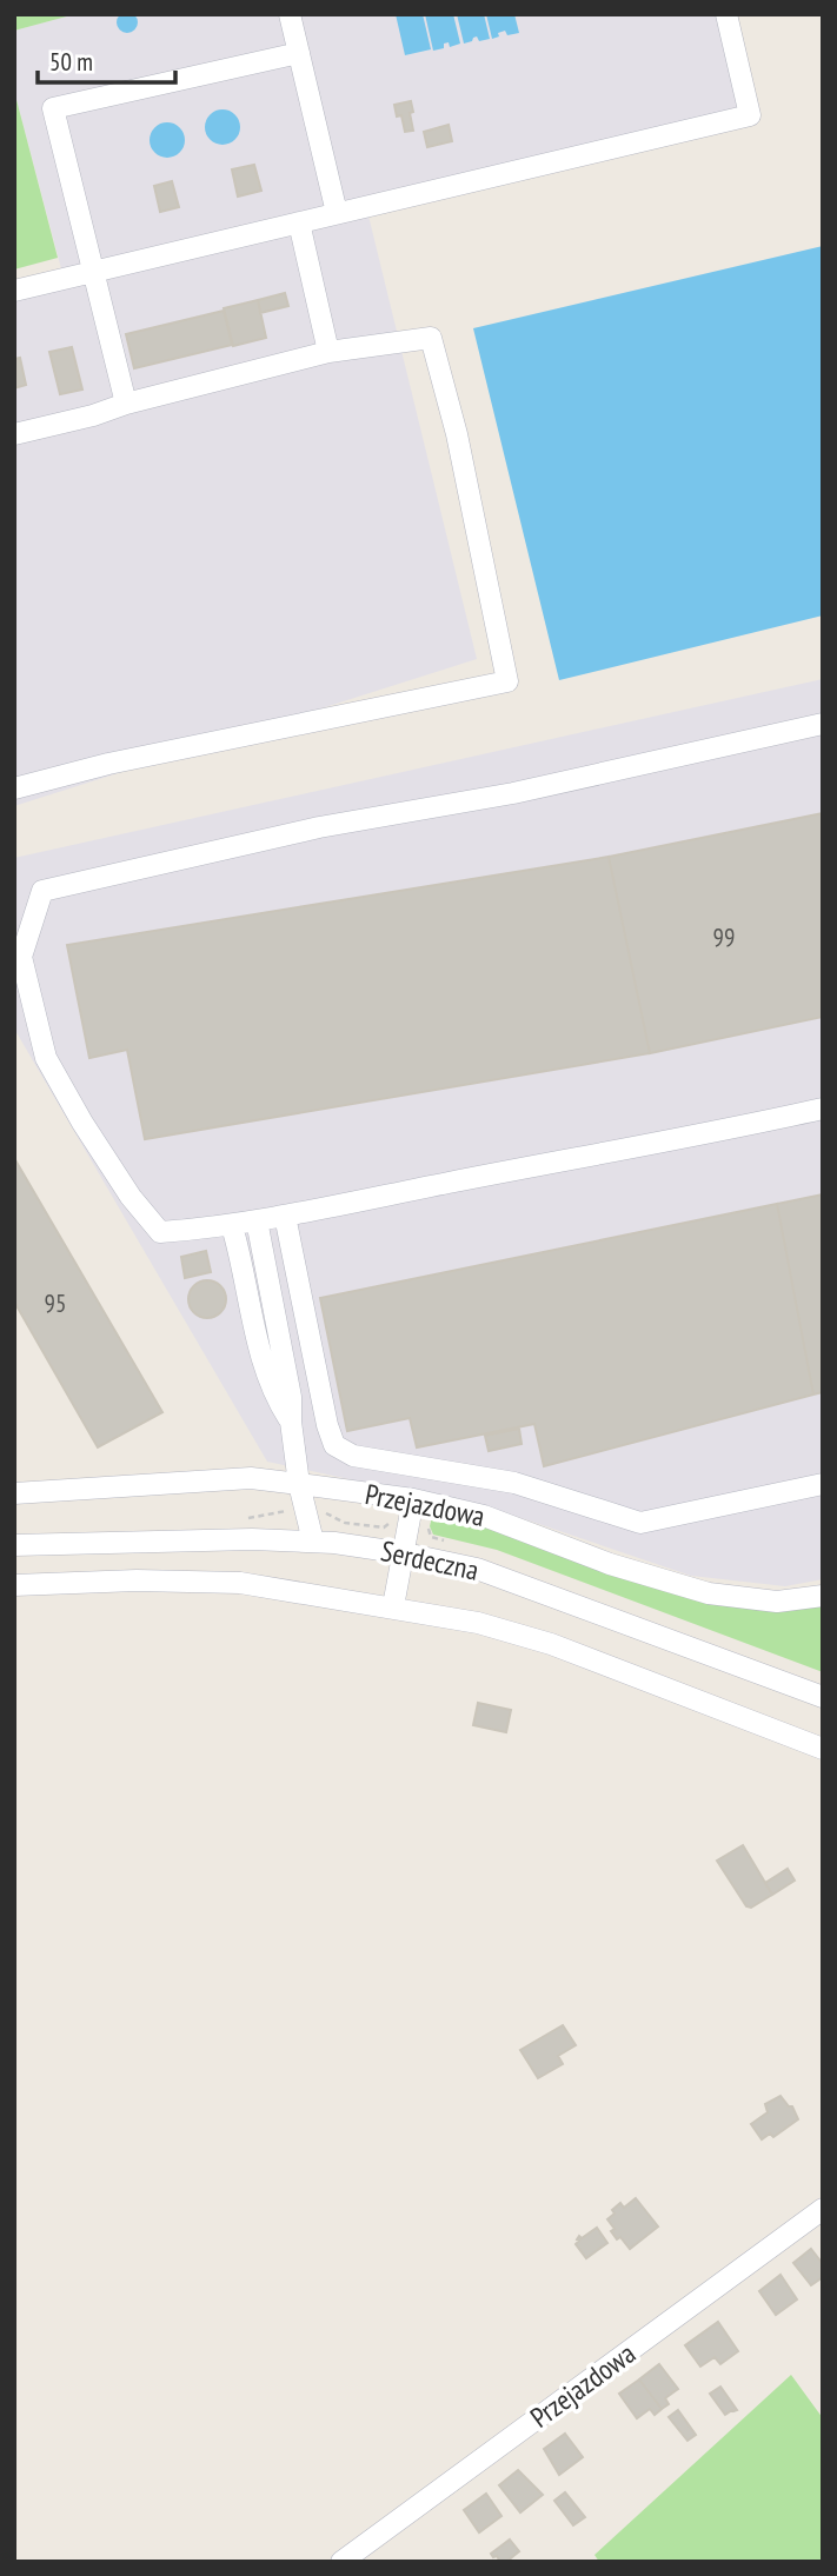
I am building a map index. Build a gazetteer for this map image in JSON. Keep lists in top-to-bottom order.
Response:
{
  "streets": {
    "street": ["Przejazdowa", "Serdeczna"]
  },
  "house_numbers": ["99", "95"],
  "scale_bar": "50 m"
}
